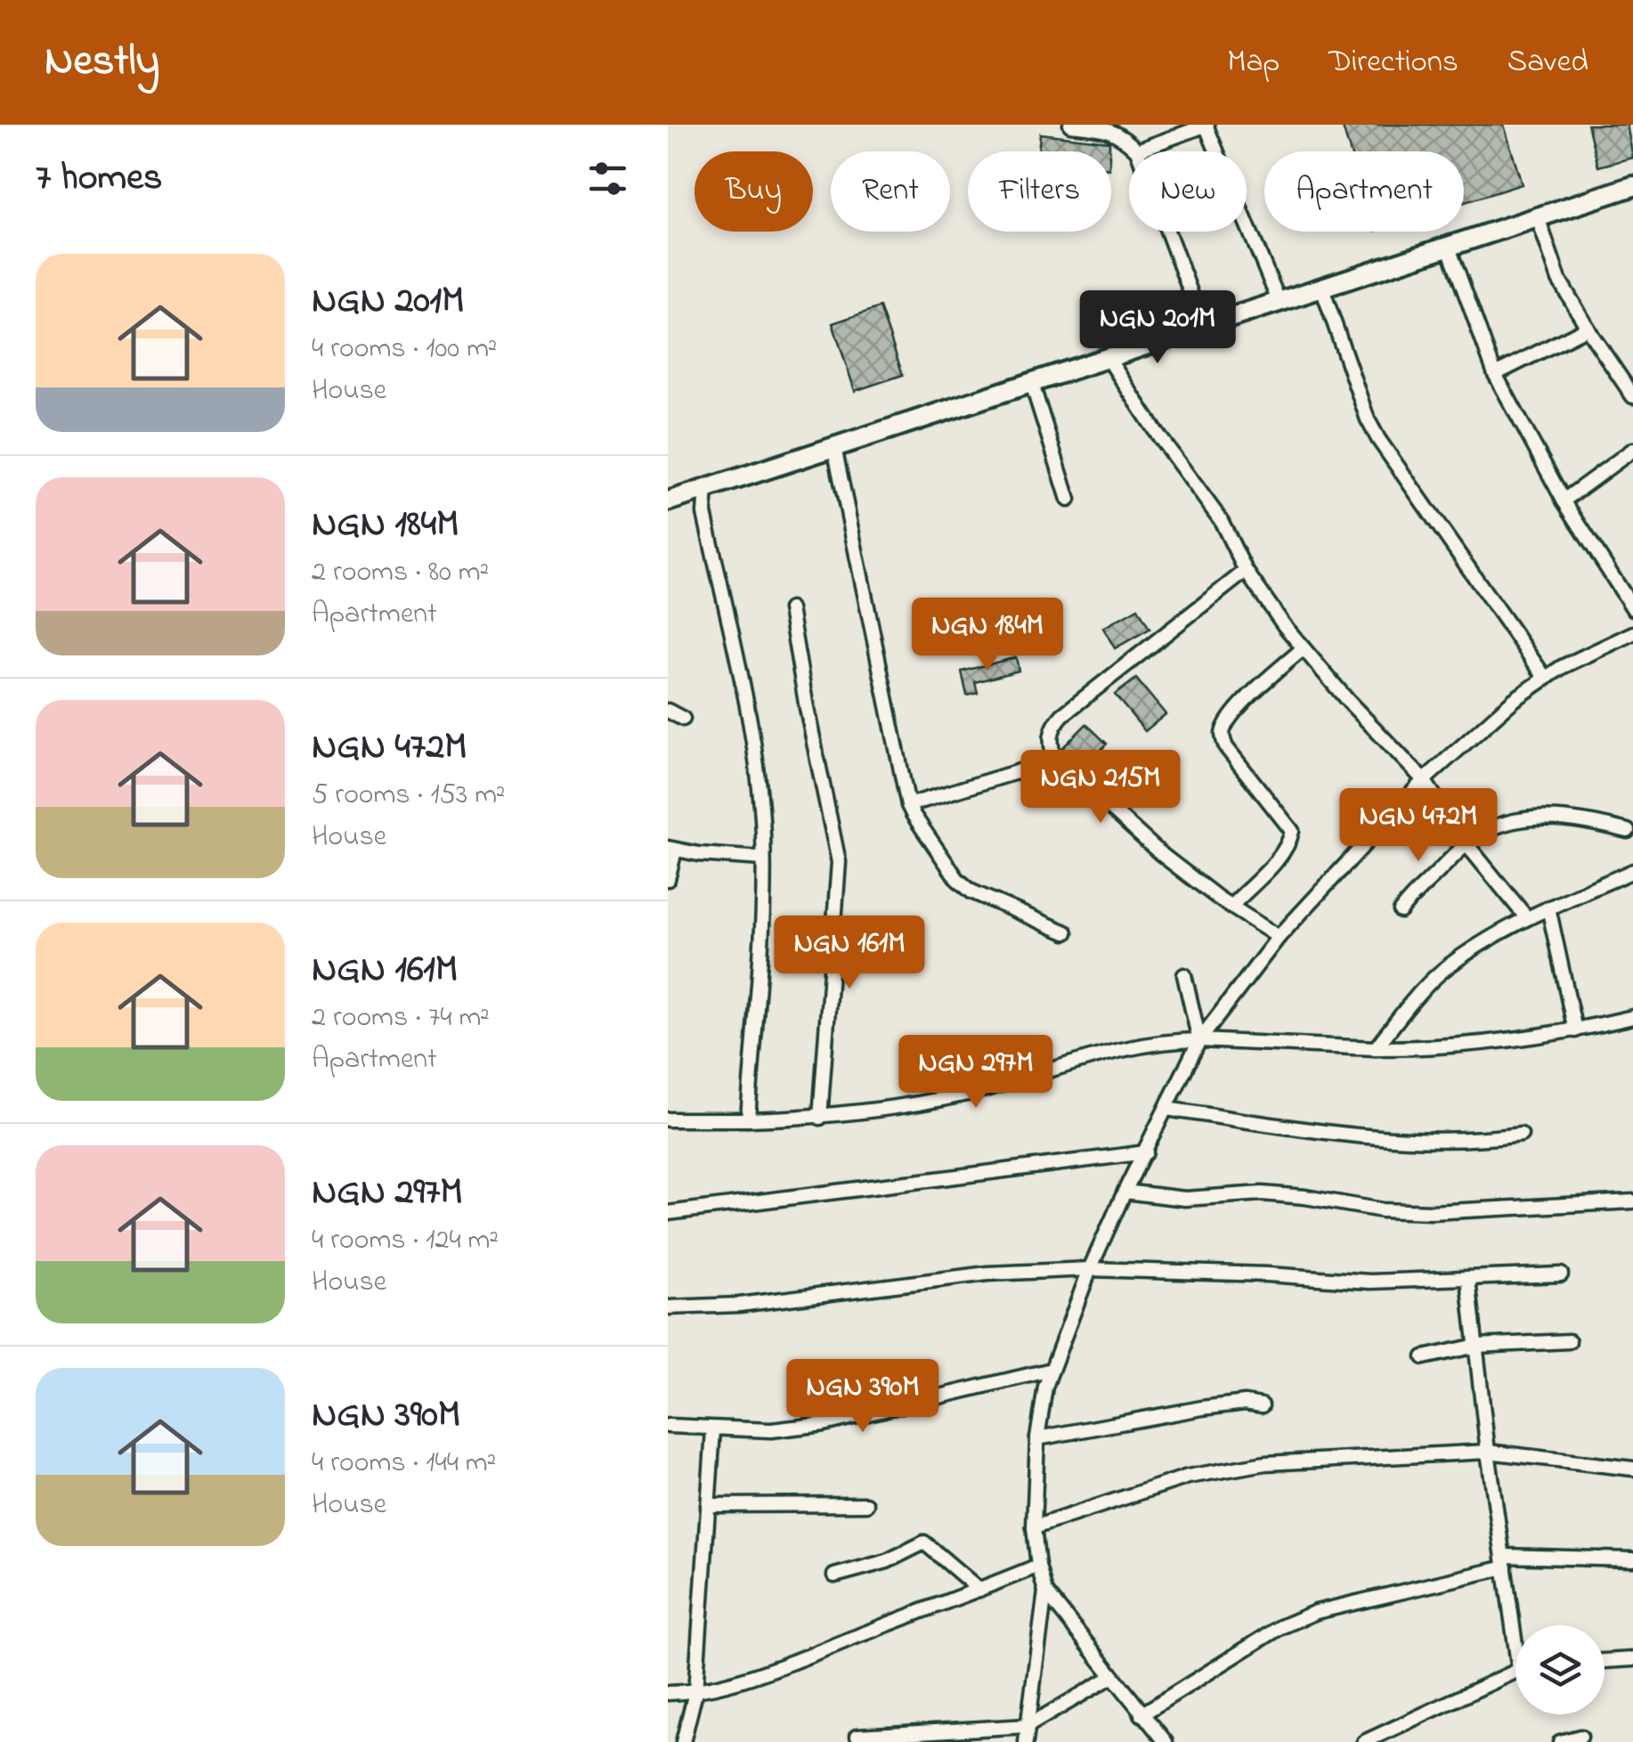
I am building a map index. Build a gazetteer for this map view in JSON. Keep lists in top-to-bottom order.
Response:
{
  "page": {
    "header": "Nestly",
    "nav": ["Map", "Directions", "Saved"],
    "heading": "7 homes",
    "chip": [
      "Buy",
      "Rent",
      "Filters",
      "New",
      "Apartment"
    ],
    "list": [
      {
        "name": "NGN 201M",
        "note": "4 rooms · 100 m² · House"
      },
      {
        "name": "NGN 184M",
        "note": "2 rooms · 80 m² · Apartment"
      },
      {
        "name": "NGN 472M",
        "note": "5 rooms · 153 m² · House"
      },
      {
        "name": "NGN 161M",
        "note": "2 rooms · 74 m² · Apartment"
      },
      {
        "name": "NGN 297M",
        "note": "4 rooms · 124 m² · House"
      },
      {
        "name": "NGN 390M",
        "note": "4 rooms · 144 m² · House"
      }
    ],
    "price": [
      "NGN 201M",
      "NGN 184M",
      "NGN 215M",
      "NGN 472M",
      "NGN 161M",
      "NGN 297M",
      "NGN 390M"
    ]
  }
}
